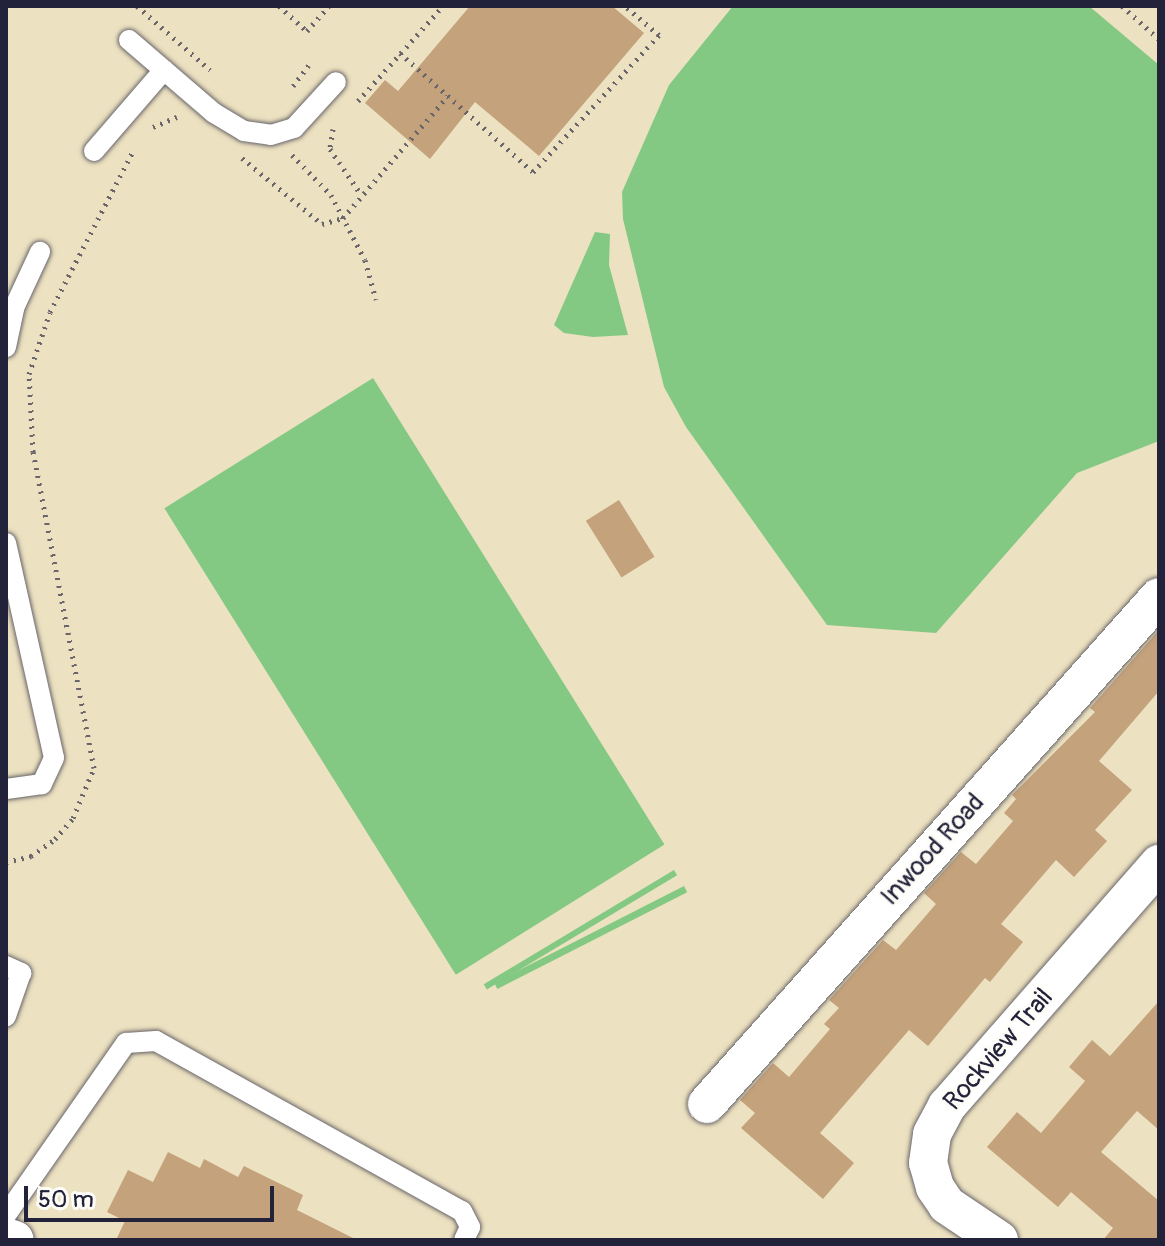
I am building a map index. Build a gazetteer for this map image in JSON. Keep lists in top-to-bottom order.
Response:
{
  "streets": {
    "street": ["Inwood Road", "Rockview Trail"]
  },
  "scale_bar": "50 m"
}
